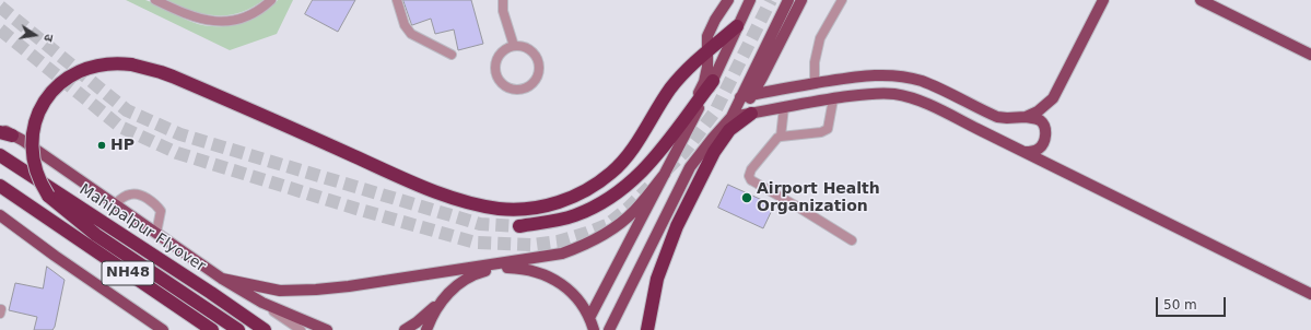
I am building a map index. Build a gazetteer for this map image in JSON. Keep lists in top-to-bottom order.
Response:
{
  "streets": {
    "highway": ["Mahipalpur Flyover", "NH48"]
  },
  "places": ["HP", "Airport Health Organization"],
  "scale_bar": "50 m",
  "north": "right"
}
